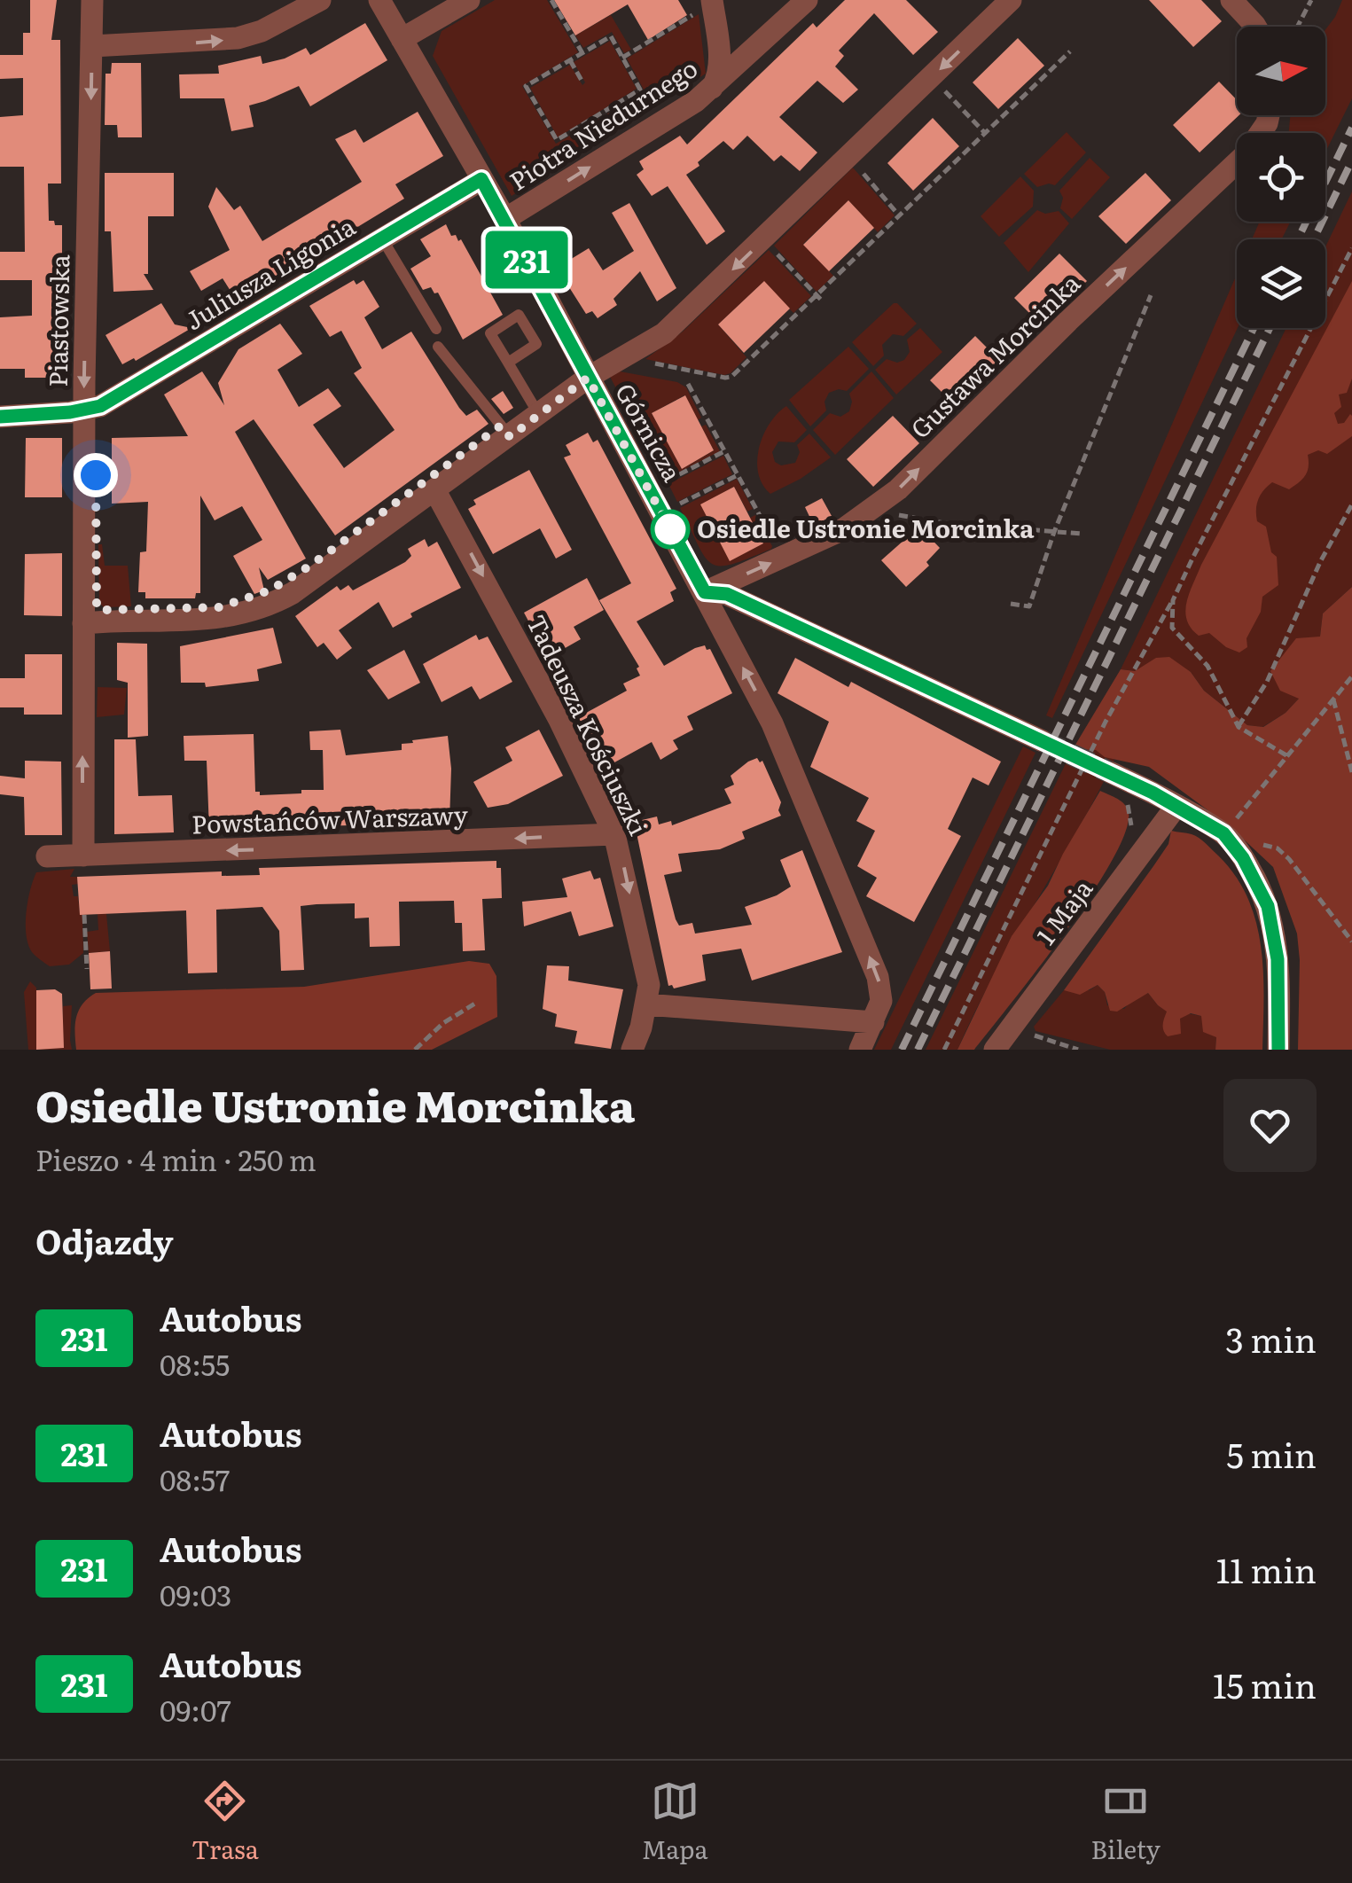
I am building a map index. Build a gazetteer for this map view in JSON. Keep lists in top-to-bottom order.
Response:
{
  "streets": {
    "street": [
      "Piotra Niedurnego",
      "Juliusza Ligonia",
      "Piastowska",
      "Gustawa Morcinka",
      "Górnicza",
      "Tadeusza Kościuszki",
      "Powstańców Warszawy",
      "1 Maja"
    ]
  },
  "crossings": [
    ["Piotra Niedurnego", "Górnicza"],
    ["Juliusza Ligonia", "Piastowska"],
    ["Juliusza Ligonia", "Górnicza"],
    ["Piastowska", "Powstańców Warszawy"],
    ["Gustawa Morcinka", "Górnicza"],
    ["Tadeusza Kościuszki", "Powstańców Warszawy"]
  ],
  "one_way": [
    "Gustawa Morcinka",
    "Górnicza",
    "Tadeusza Kościuszki",
    "Powstańców Warszawy"
  ],
  "places": ["Osiedle Ustronie Morcinka"],
  "lines": ["bus line 231"],
  "north": "right",
  "page": {
    "on_map": "231",
    "heading": [
      ["Osiedle Ustronie Morcinka", "Pieszo · 4 min · 250 m"],
      "Odjazdy"
    ],
    "list": [
      {
        "mark": "231",
        "name": "Autobus",
        "note": "08:55",
        "value": "3 min"
      },
      {
        "mark": "231",
        "name": "Autobus",
        "note": "08:57",
        "value": "5 min"
      },
      {
        "mark": "231",
        "name": "Autobus",
        "note": "09:03",
        "value": "11 min"
      },
      {
        "mark": "231",
        "name": "Autobus",
        "note": "09:07",
        "value": "15 min"
      }
    ],
    "tabs": ["Trasa", "Mapa", "Bilety"]
  }
}
